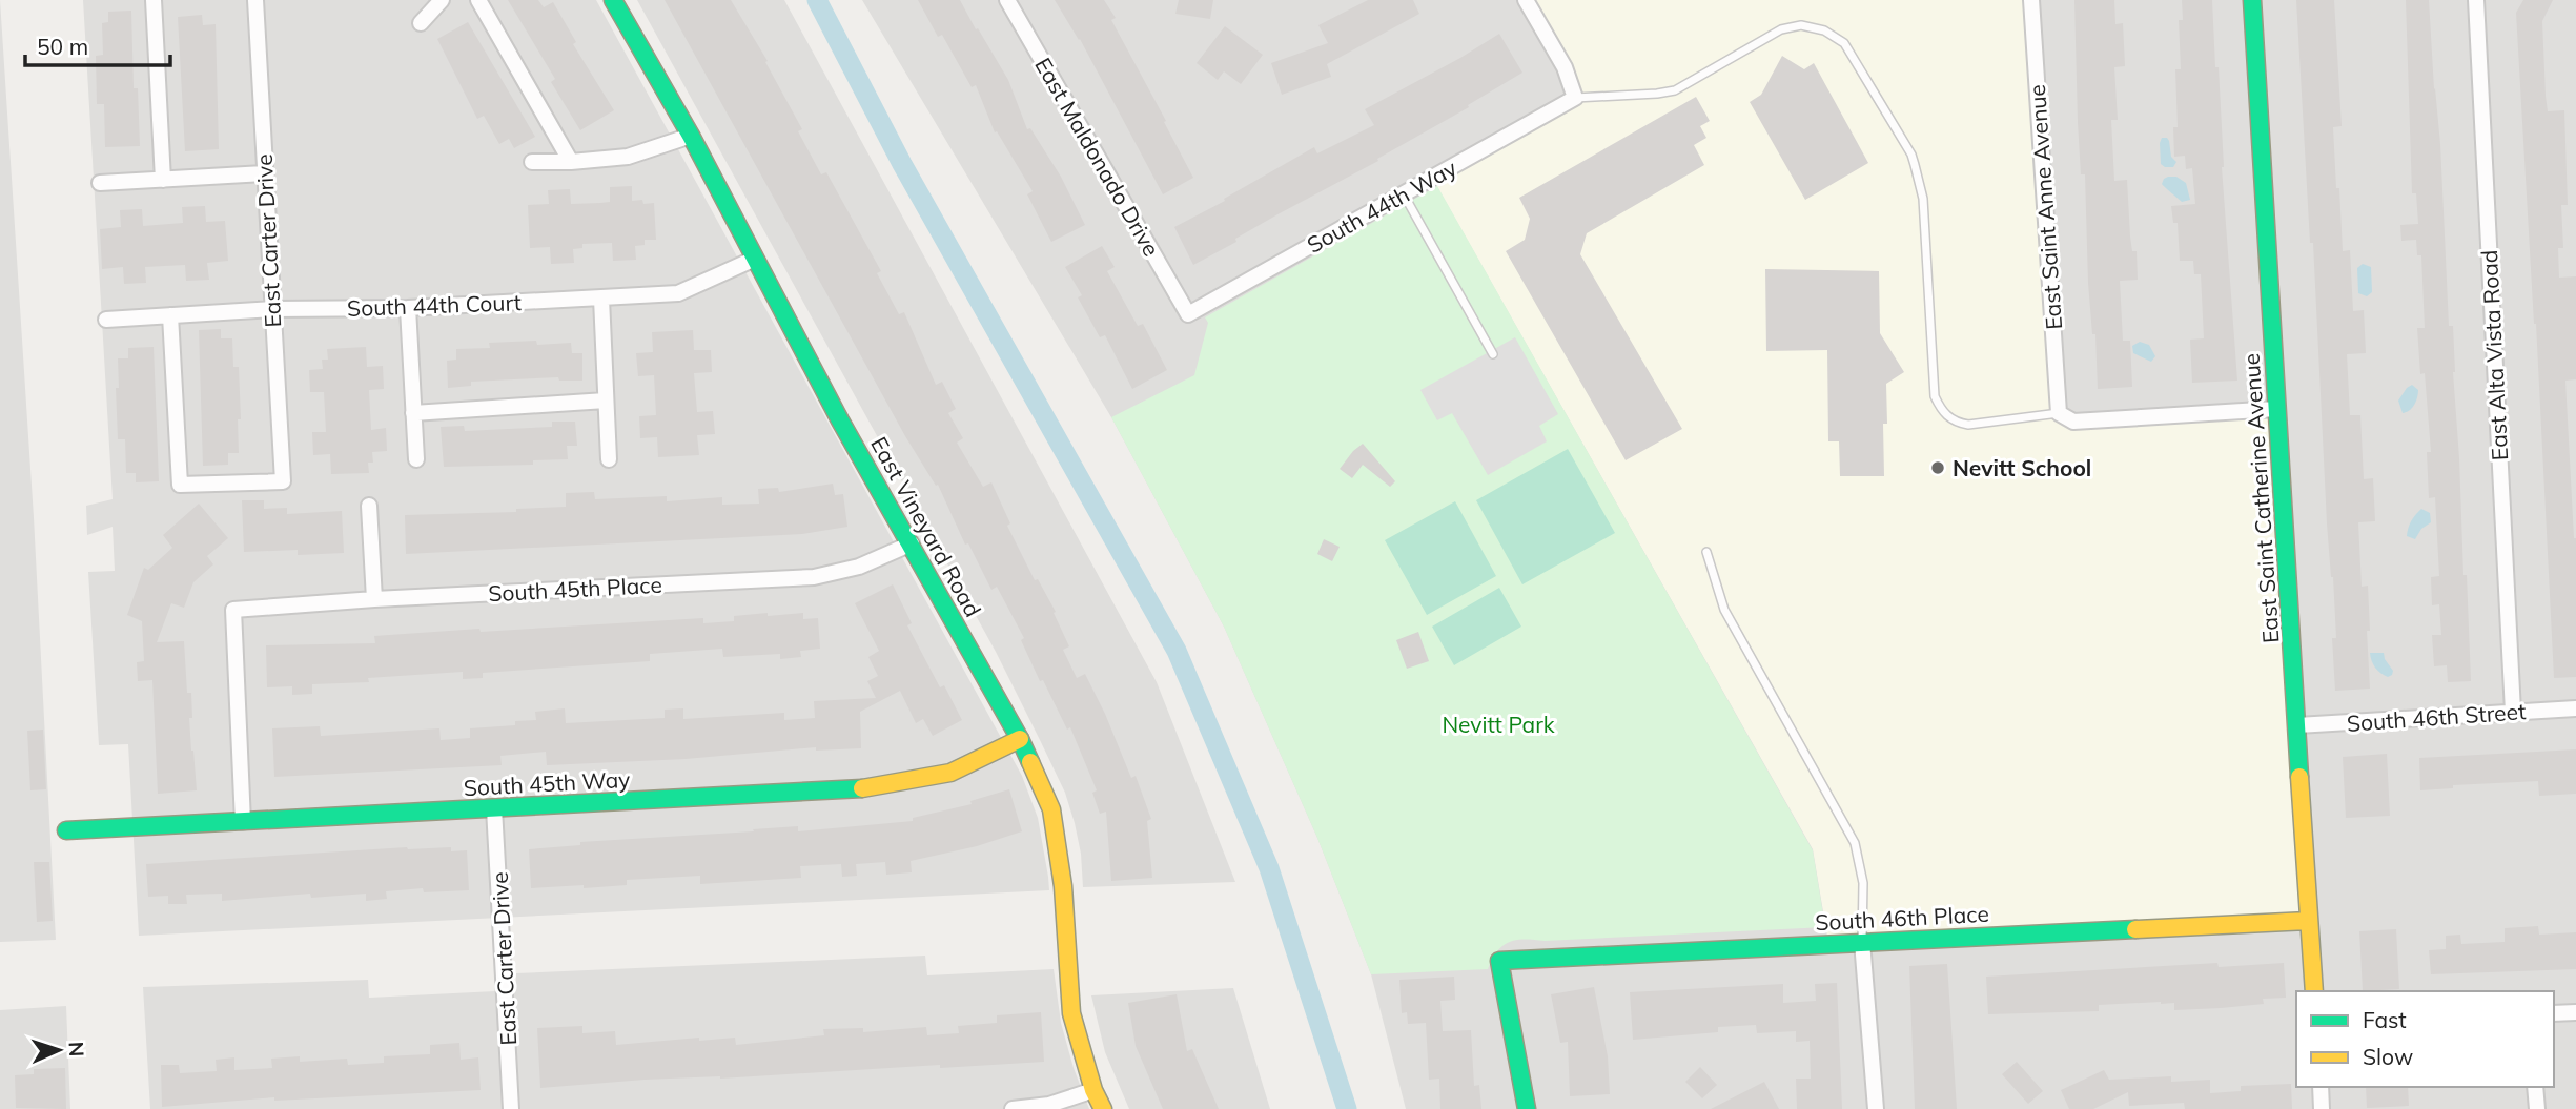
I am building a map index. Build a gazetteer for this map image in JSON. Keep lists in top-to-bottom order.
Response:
{
  "streets": {
    "street": [
      "East Maldonado Drive",
      "South 44th Way",
      "East Saint Anne Avenue",
      "East Carter Drive",
      "South 44th Court",
      "East Alta Vista Road",
      "East Saint Catherine Avenue",
      "East Vineyard Road",
      "South 45th Place",
      "South 46th Street",
      "South 45th Way",
      "South 46th Place"
    ]
  },
  "crossings": [
    ["East Maldonado Drive", "South 44th Way"],
    ["East Carter Drive", "South 44th Court"],
    ["East Carter Drive", "South 45th Way"],
    ["South 44th Court", "East Vineyard Road"],
    ["East Alta Vista Road", "South 46th Street"],
    ["East Saint Catherine Avenue", "South 46th Street"],
    ["East Saint Catherine Avenue", "South 46th Place"],
    ["East Vineyard Road", "South 45th Place"],
    ["East Vineyard Road", "South 45th Way"],
    ["South 45th Place", "South 45th Way"]
  ],
  "parks": ["Nevitt Park"],
  "places": ["Nevitt School"],
  "legend": ["Fast", "Slow"],
  "scale_bar": "50 m",
  "north": "right"
}
